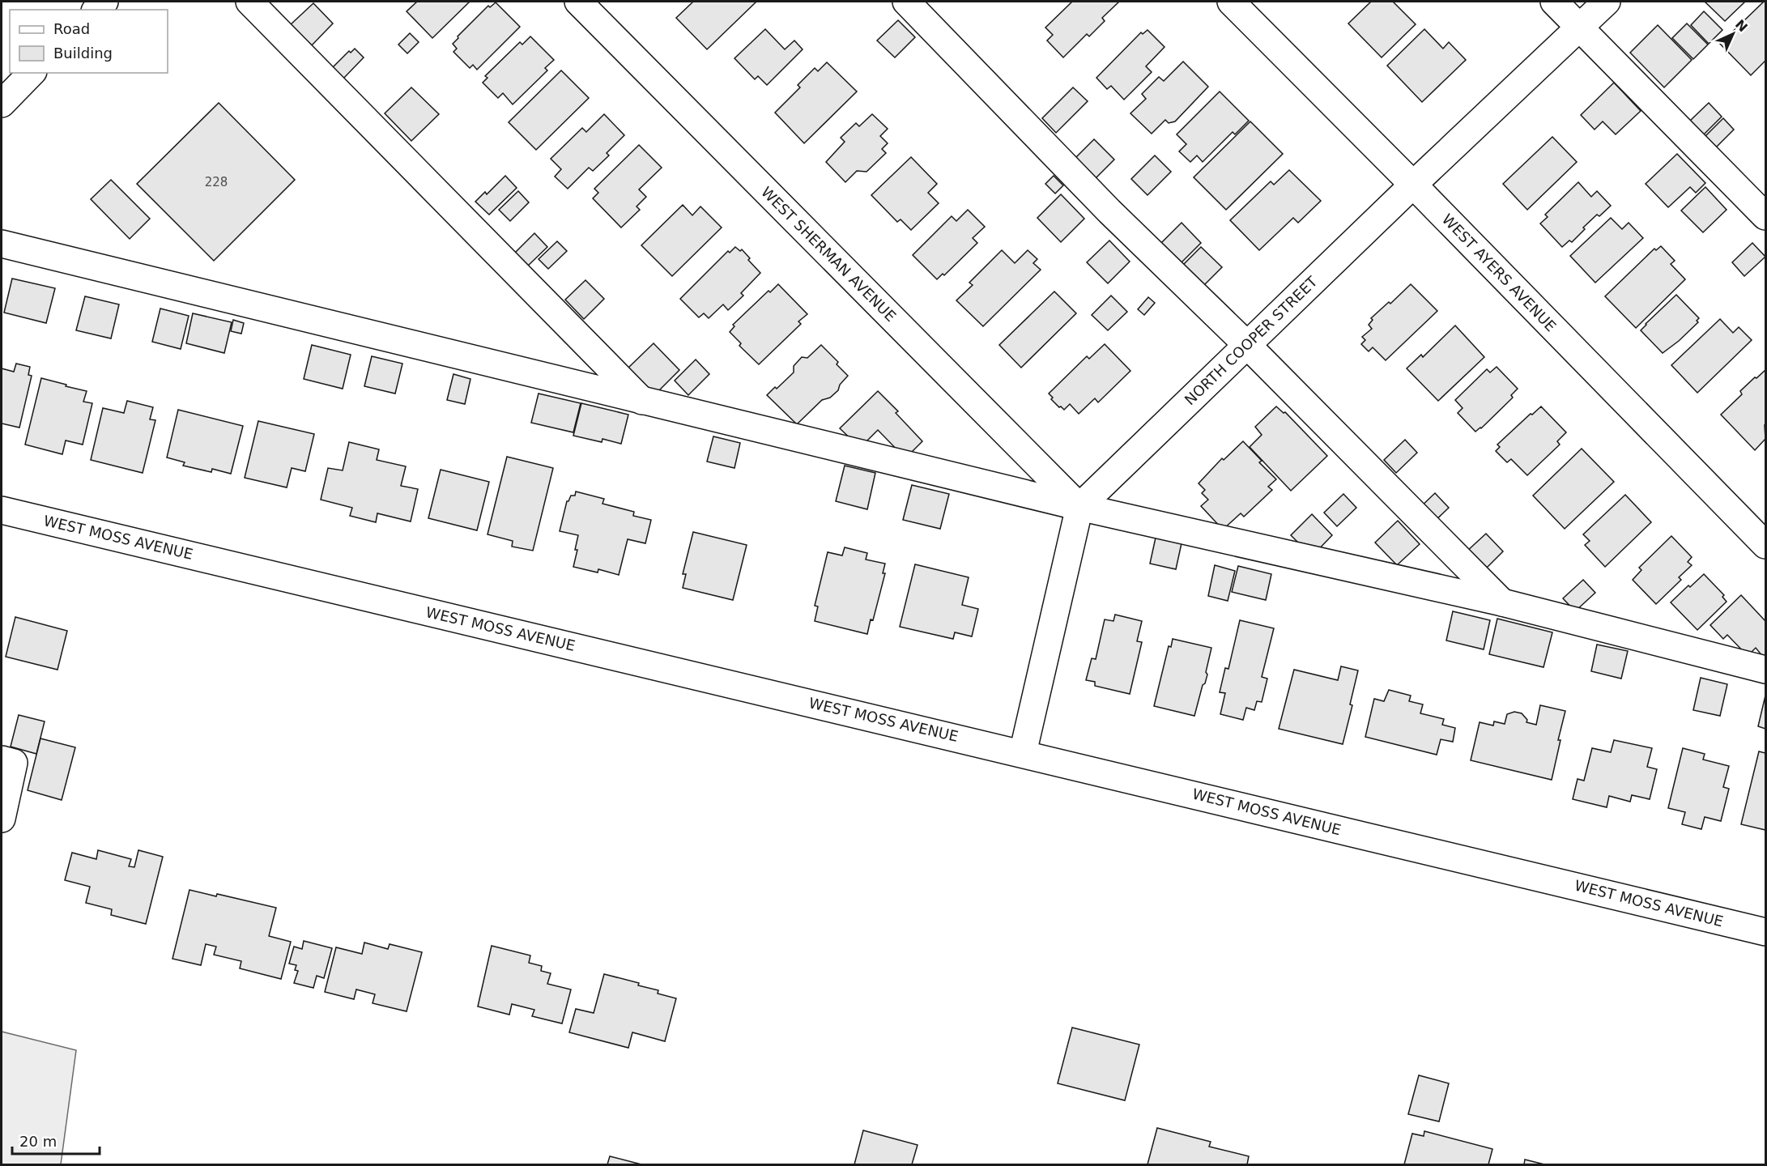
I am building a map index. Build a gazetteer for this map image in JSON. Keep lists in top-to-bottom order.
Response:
{
  "streets": {
    "street": [
      "WEST SHERMAN AVENUE",
      "WEST AYERS AVENUE",
      "NORTH COOPER STREET",
      "WEST MOSS AVENUE"
    ]
  },
  "crossings": [
    ["WEST SHERMAN AVENUE", "NORTH COOPER STREET"],
    ["WEST AYERS AVENUE", "NORTH COOPER STREET"]
  ],
  "house_numbers": ["228"],
  "legend": ["Road", "Building"],
  "scale_bar": "20 m",
  "north": "top right"
}
